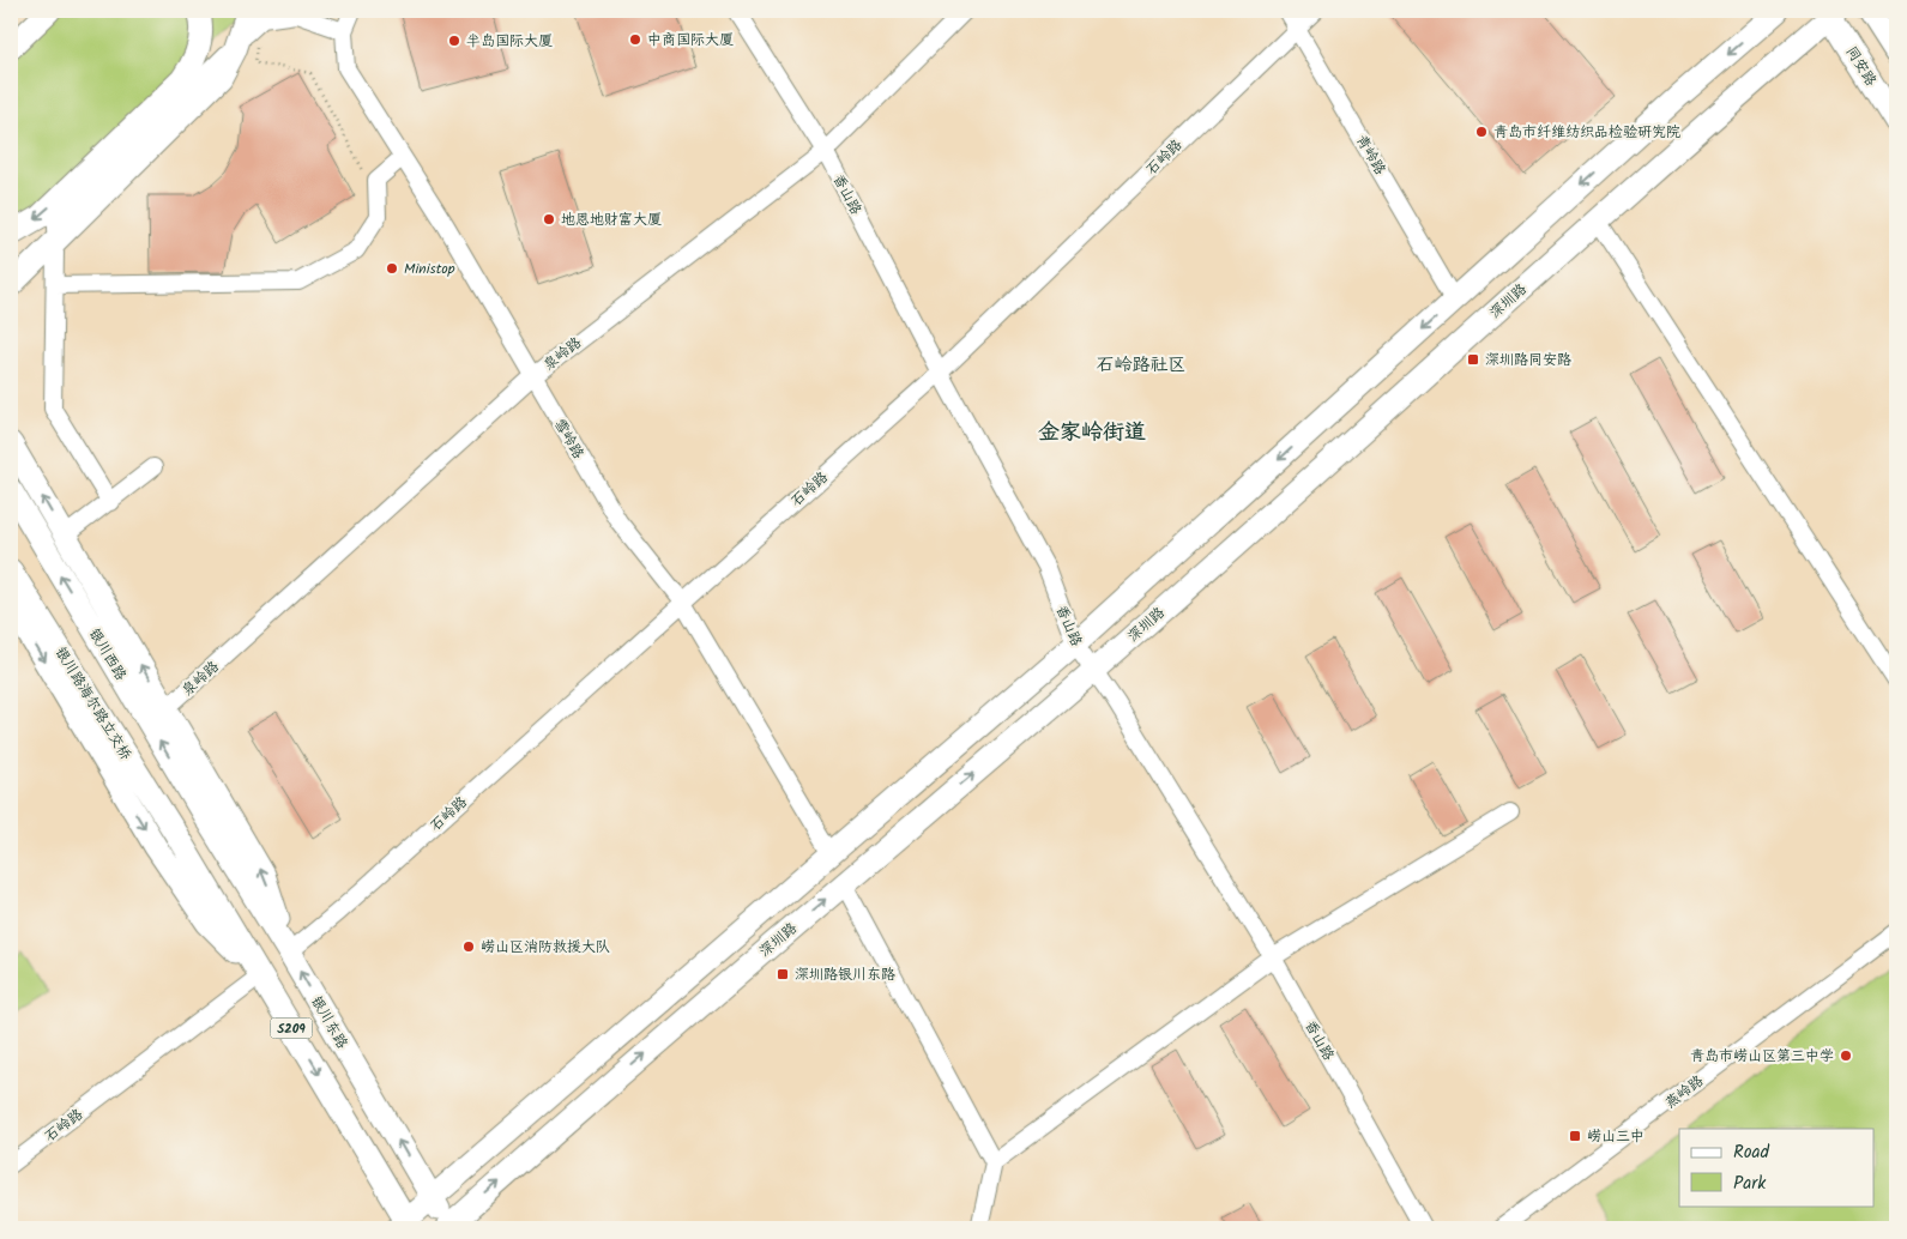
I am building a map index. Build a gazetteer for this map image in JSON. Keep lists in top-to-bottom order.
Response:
{
  "streets": {
    "main road": [
      "同安路",
      "深圳路",
      "银川西路",
      "银川路海尔路立交桥",
      "银川东路",
      "S209"
    ],
    "street": [
      "青岭路",
      "石岭路",
      "香山路",
      "泉岭路",
      "雪岭路",
      "燕岭路"
    ]
  },
  "crossings": [
    ["同安路", "深圳路"],
    ["青岭路", "石岭路"],
    ["青岭路", "深圳路"],
    ["石岭路", "香山路"],
    ["石岭路", "雪岭路"],
    ["石岭路", "银川路海尔路立交桥"],
    ["石岭路", "银川东路"],
    ["石岭路", "S209"],
    ["香山路", "深圳路"],
    ["香山路", "泉岭路"],
    ["深圳路", "雪岭路"],
    ["深圳路", "银川东路"],
    ["深圳路", "S209"],
    ["泉岭路", "雪岭路"],
    ["银川西路", "银川东路"],
    ["银川路海尔路立交桥", "S209"]
  ],
  "districts": ["石岭路社区", "金家岭街道"],
  "places": {
    "other": [
      "中商国际大厦",
      "半岛国际大厦",
      "青岛市纤维纺织品检验研究院",
      "地恩地财富大厦",
      "Ministop",
      "崂山区消防救援大队",
      "青岛市崂山区第三中学"
    ],
    "transit": ["深圳路同安路", "深圳路银川东路", "崂山三中"]
  },
  "legend": ["Road", "Park"]
}
